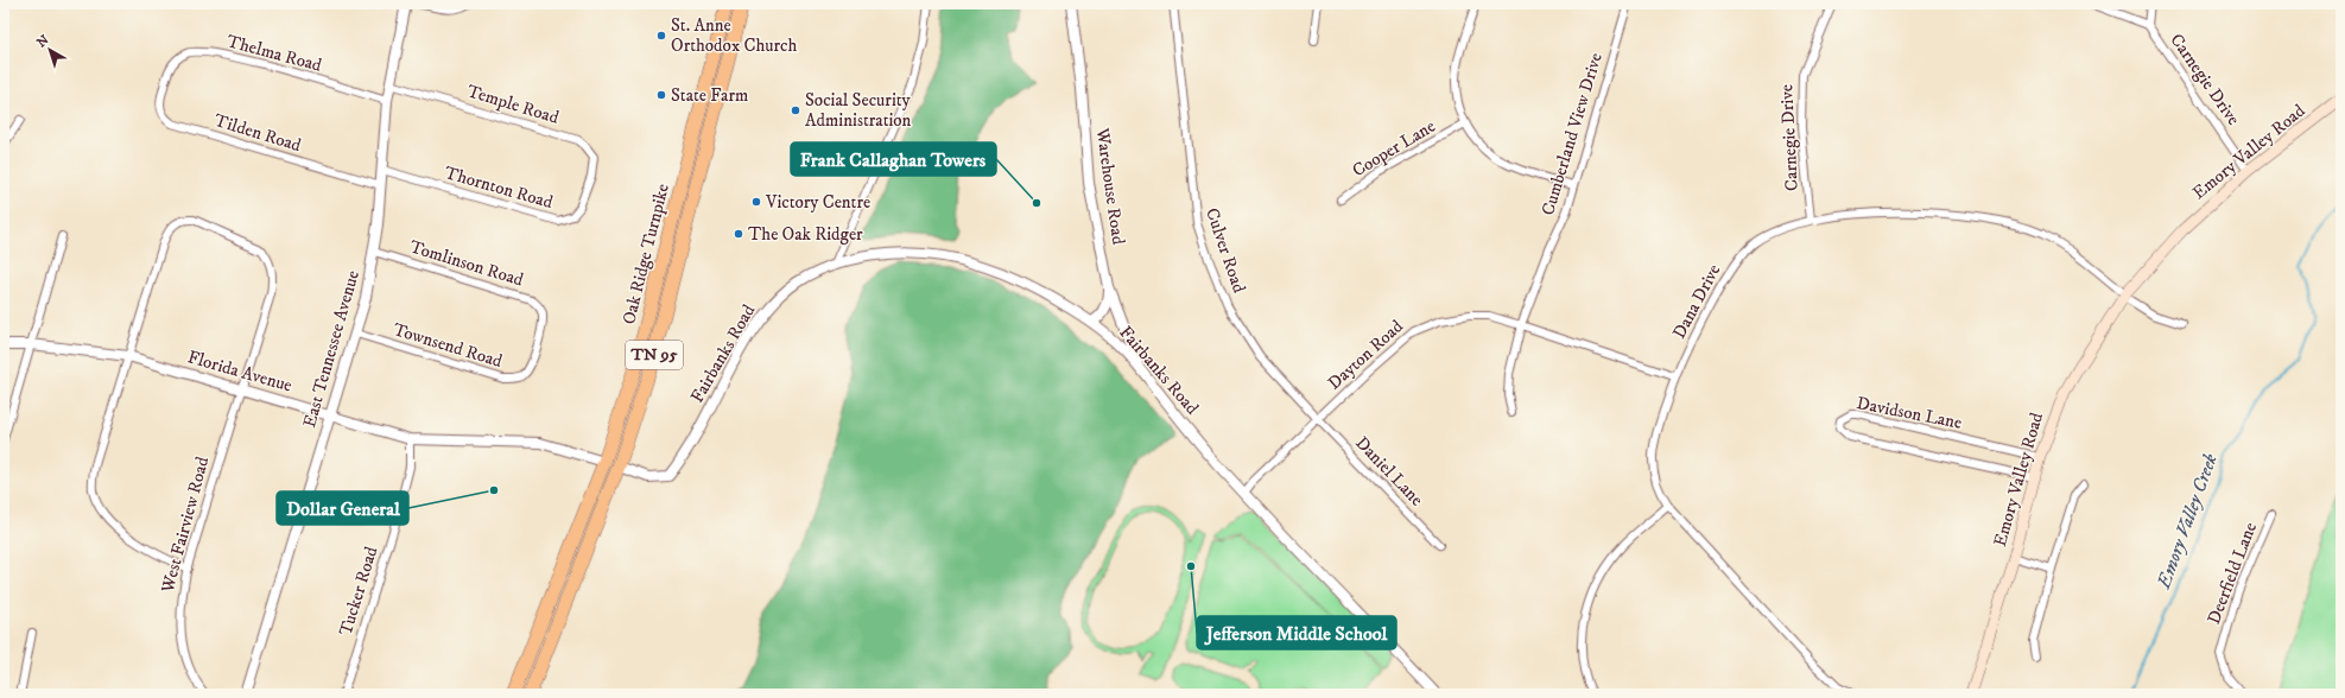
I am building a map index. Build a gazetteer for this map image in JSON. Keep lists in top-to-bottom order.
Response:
{
  "streets": {
    "highway": ["Oak Ridge Turnpike", "TN 95"],
    "main road": ["Emory Valley Road"],
    "street": [
      "Thelma Road",
      "Carnegie Drive",
      "Temple Road",
      "Tilden Road",
      "Cumberland View Drive",
      "Cooper Lane",
      "Warehouse Road",
      "Thornton Road",
      "Culver Road",
      "Tomlinson Road",
      "Dana Drive",
      "Townsend Road",
      "East Tennessee Avenue",
      "Fairbanks Road",
      "Dayton Road",
      "Florida Avenue",
      "Davidson Lane",
      "Daniel Lane",
      "West Fairview Road",
      "Deerfield Lane",
      "Tucker Road"
    ]
  },
  "crossings": [
    ["Thelma Road", "Tilden Road"],
    ["Thelma Road", "East Tennessee Avenue"],
    ["Carnegie Drive", "Emory Valley Road"],
    ["Carnegie Drive", "Dana Drive"],
    ["Temple Road", "Thornton Road"],
    ["Temple Road", "East Tennessee Avenue"],
    ["Tilden Road", "East Tennessee Avenue"],
    ["Cumberland View Drive", "Dayton Road"],
    ["Emory Valley Road", "Dana Drive"],
    ["Emory Valley Road", "Davidson Lane"],
    ["Warehouse Road", "Fairbanks Road"],
    ["Thornton Road", "East Tennessee Avenue"],
    ["Culver Road", "Dayton Road"],
    ["Culver Road", "Daniel Lane"],
    ["Oak Ridge Turnpike", "Fairbanks Road"],
    ["Oak Ridge Turnpike", "Florida Avenue"],
    ["Tomlinson Road", "Townsend Road"],
    ["Tomlinson Road", "East Tennessee Avenue"],
    ["Dana Drive", "Dayton Road"],
    ["Townsend Road", "East Tennessee Avenue"],
    ["East Tennessee Avenue", "Florida Avenue"],
    ["Fairbanks Road", "Dayton Road"],
    ["Dayton Road", "Daniel Lane"],
    ["Florida Avenue", "West Fairview Road"],
    ["Florida Avenue", "Tucker Road"]
  ],
  "water": ["Emory Valley Creek"],
  "places": [
    "St. Anne Orthodox Church",
    "State Farm",
    "Social Security Administration",
    "Victory Centre",
    "Frank Callaghan Towers",
    "The Oak Ridger",
    "Dollar General",
    "Jefferson Middle School"
  ],
  "north": "top left"
}
